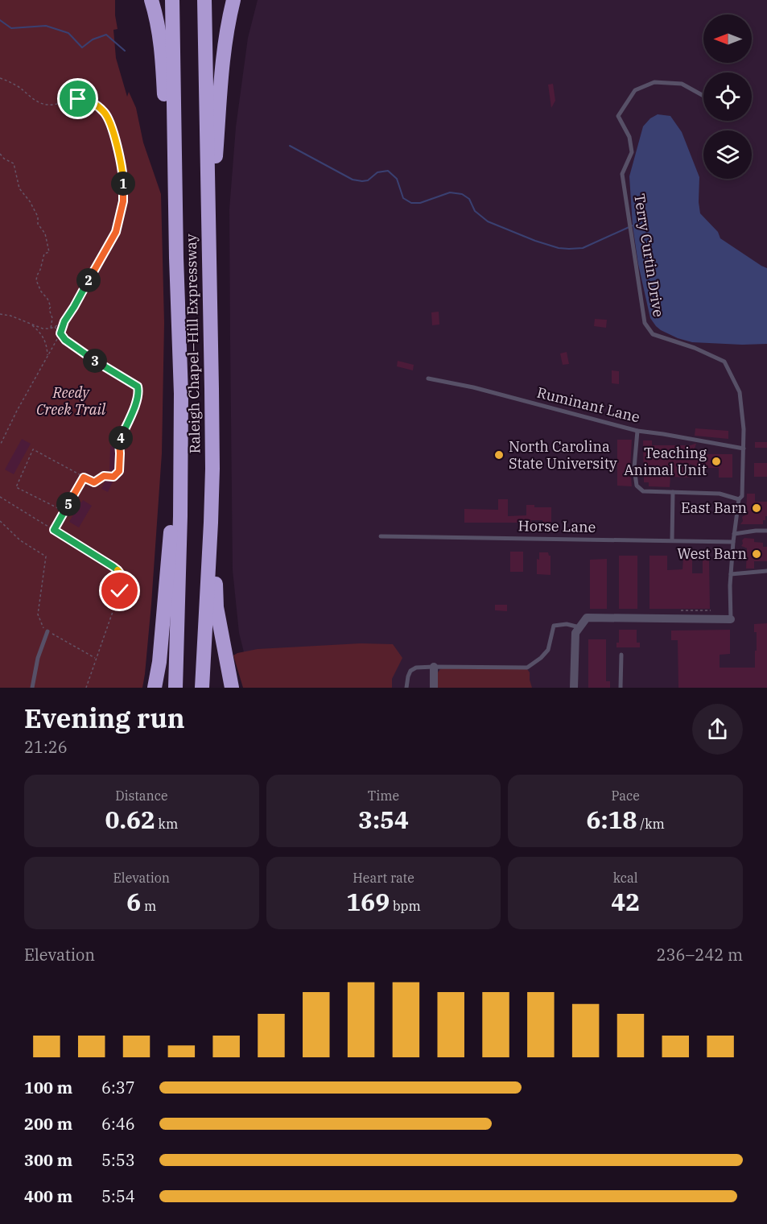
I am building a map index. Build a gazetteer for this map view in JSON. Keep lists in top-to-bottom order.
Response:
{
  "streets": {
    "highway": ["Raleigh Chapel–Hill Expressway"],
    "street": ["Terry Curtin Drive"],
    "lane": ["Ruminant Lane", "Horse Lane"]
  },
  "crossings": [
    ["Terry Curtin Drive", "Ruminant Lane"],
    ["Terry Curtin Drive", "Horse Lane"]
  ],
  "parks": ["Reedy Creek Trail"],
  "places": [
    "North Carolina State University",
    "Teaching Animal Unit",
    "East Barn",
    "West Barn"
  ],
  "north": "left",
  "page": {
    "pins": [
      "1",
      "2",
      "3",
      "4",
      "5"
    ],
    "heading": ["Evening run", "21:26"],
    "stats": [
      ["Distance", "0.62 km"],
      ["Time", "3:54"],
      ["Pace", "6:18 /km"],
      ["Elevation", "6 m"],
      ["Heart rate", "169 bpm"],
      ["kcal", "42"]
    ],
    "chart": ["Elevation", "236–242 m"],
    "list": [
      {
        "name": "100 m",
        "note": "6:37"
      },
      {
        "name": "200 m",
        "note": "6:46"
      },
      {
        "name": "300 m",
        "note": "5:53"
      },
      {
        "name": "400 m",
        "note": "5:54"
      }
    ]
  }
}
